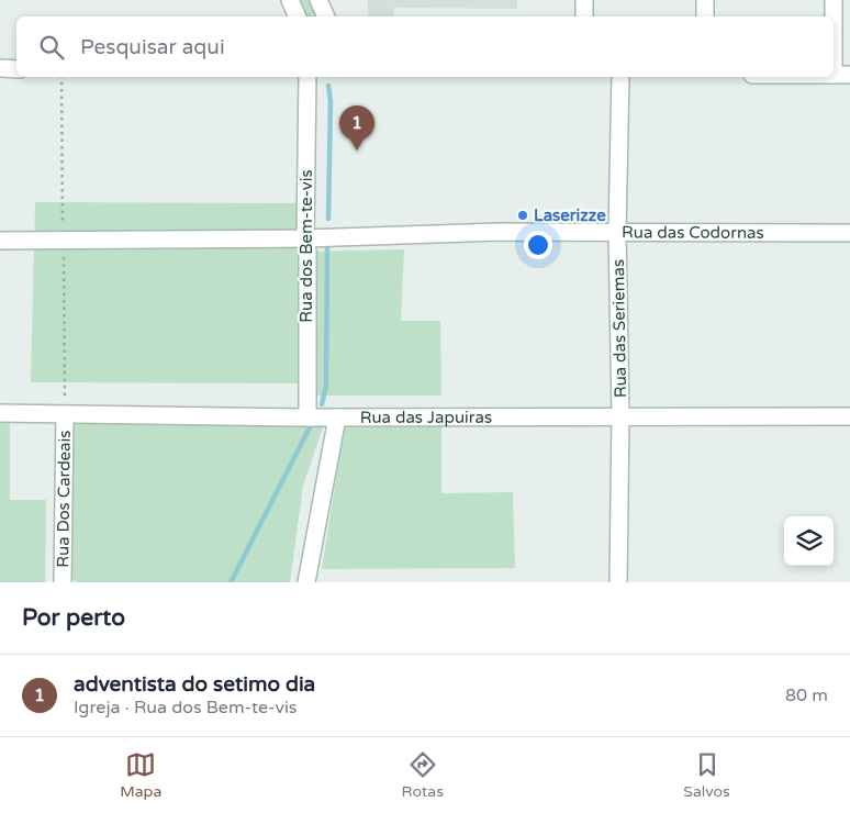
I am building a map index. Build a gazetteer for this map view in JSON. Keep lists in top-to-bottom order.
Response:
{
  "streets": {
    "street": [
      "Rua das Codornas",
      "Rua dos Bem-te-vis",
      "Rua das Seriemas",
      "Rua das Japuiras",
      "Rua Dos Cardeais"
    ]
  },
  "crossings": [
    ["Rua das Codornas", "Rua dos Bem-te-vis"],
    ["Rua das Codornas", "Rua das Seriemas"],
    ["Rua dos Bem-te-vis", "Rua das Japuiras"],
    ["Rua das Seriemas", "Rua das Japuiras"],
    ["Rua das Japuiras", "Rua Dos Cardeais"]
  ],
  "places": ["Laserizze"],
  "page": {
    "search": "Pesquisar aqui",
    "pins": "1",
    "heading": "Por perto",
    "list": [
      {
        "mark": "1",
        "name": "adventista do setimo dia",
        "note": "Igreja · Rua dos Bem-te-vis",
        "value": "80 m"
      }
    ],
    "nav": ["Mapa", "Rotas", "Salvos"]
  }
}
